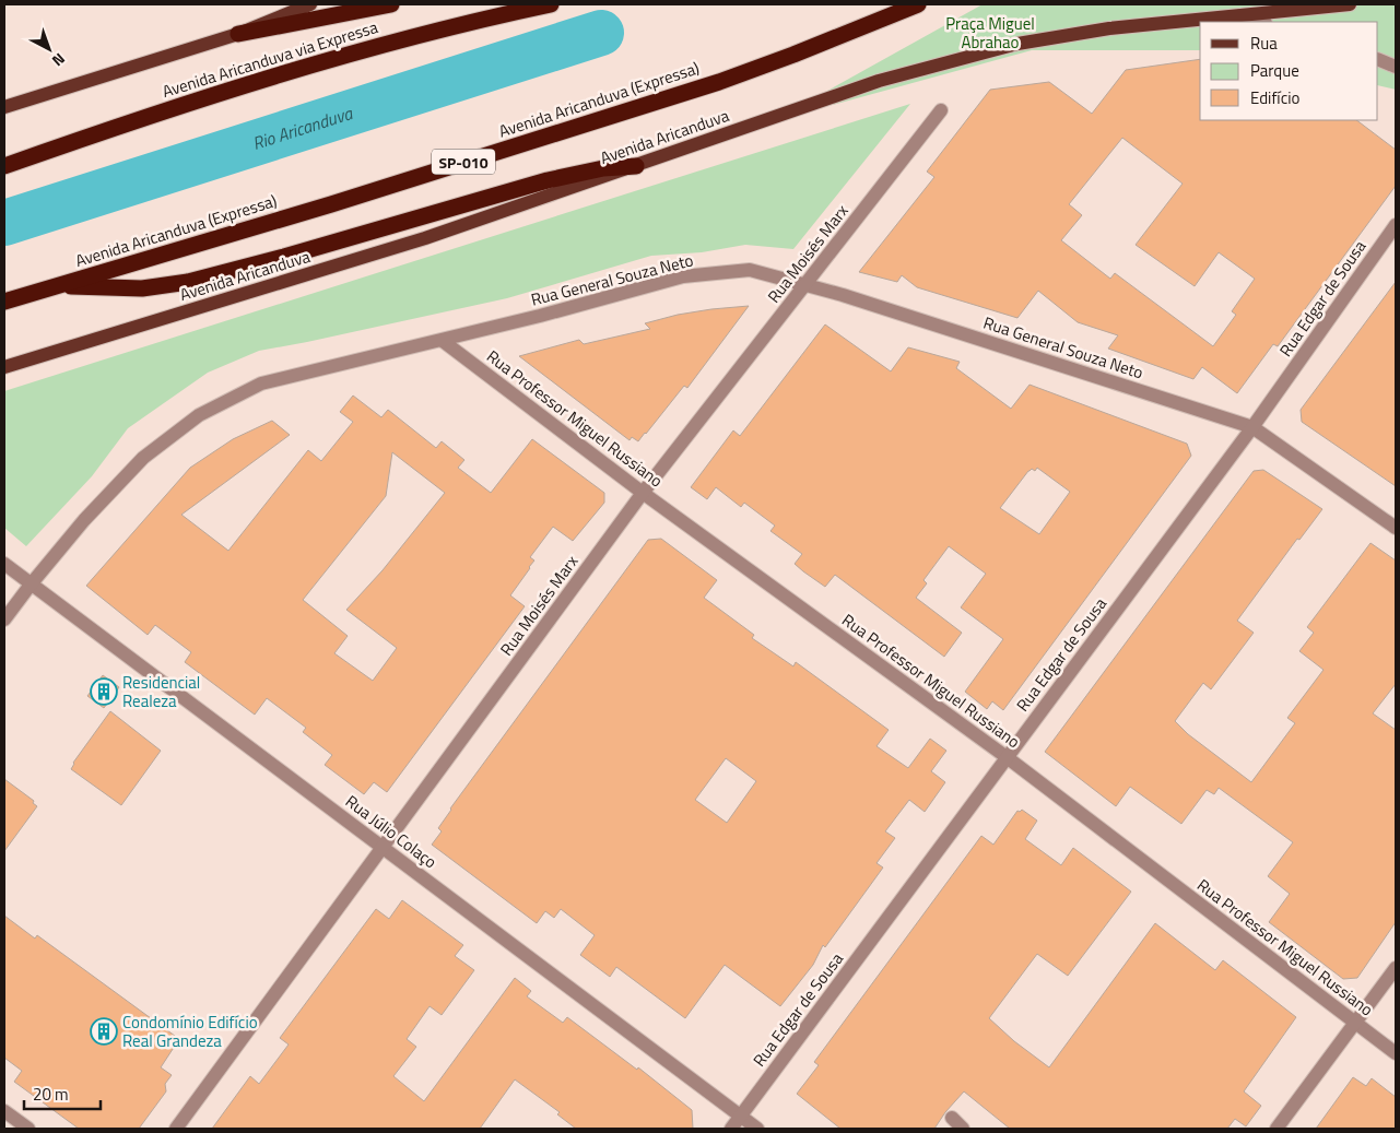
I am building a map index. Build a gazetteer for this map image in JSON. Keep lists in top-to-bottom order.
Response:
{
  "streets": {
    "highway": ["Avenida Aricanduva via Expressa", "Avenida Aricanduva (Expressa)", "SP-010"],
    "main road": ["Avenida Aricanduva"],
    "street": [
      "Rua Moisés Marx",
      "Rua General Souza Neto",
      "Rua Edgar de Sousa",
      "Rua Professor Miguel Russiano",
      "Rua Júlio Colaço"
    ]
  },
  "crossings": [
    ["Rua Moisés Marx", "Rua General Souza Neto"],
    ["Rua Moisés Marx", "Rua Professor Miguel Russiano"],
    ["Rua Moisés Marx", "Rua Júlio Colaço"],
    ["Rua General Souza Neto", "Rua Edgar de Sousa"],
    ["Rua General Souza Neto", "Rua Professor Miguel Russiano"],
    ["Rua General Souza Neto", "Rua Júlio Colaço"],
    ["Rua Edgar de Sousa", "Rua Professor Miguel Russiano"],
    ["Rua Edgar de Sousa", "Rua Júlio Colaço"]
  ],
  "water": ["Rio Aricanduva"],
  "parks": ["Praça Miguel Abrahao"],
  "places": {
    "building": ["Residencial Realeza", "Condomínio Edifício Real Grandeza"]
  },
  "legend": ["Rua", "Parque", "Edifício"],
  "scale_bar": "20 m",
  "north": "bottom right"
}
